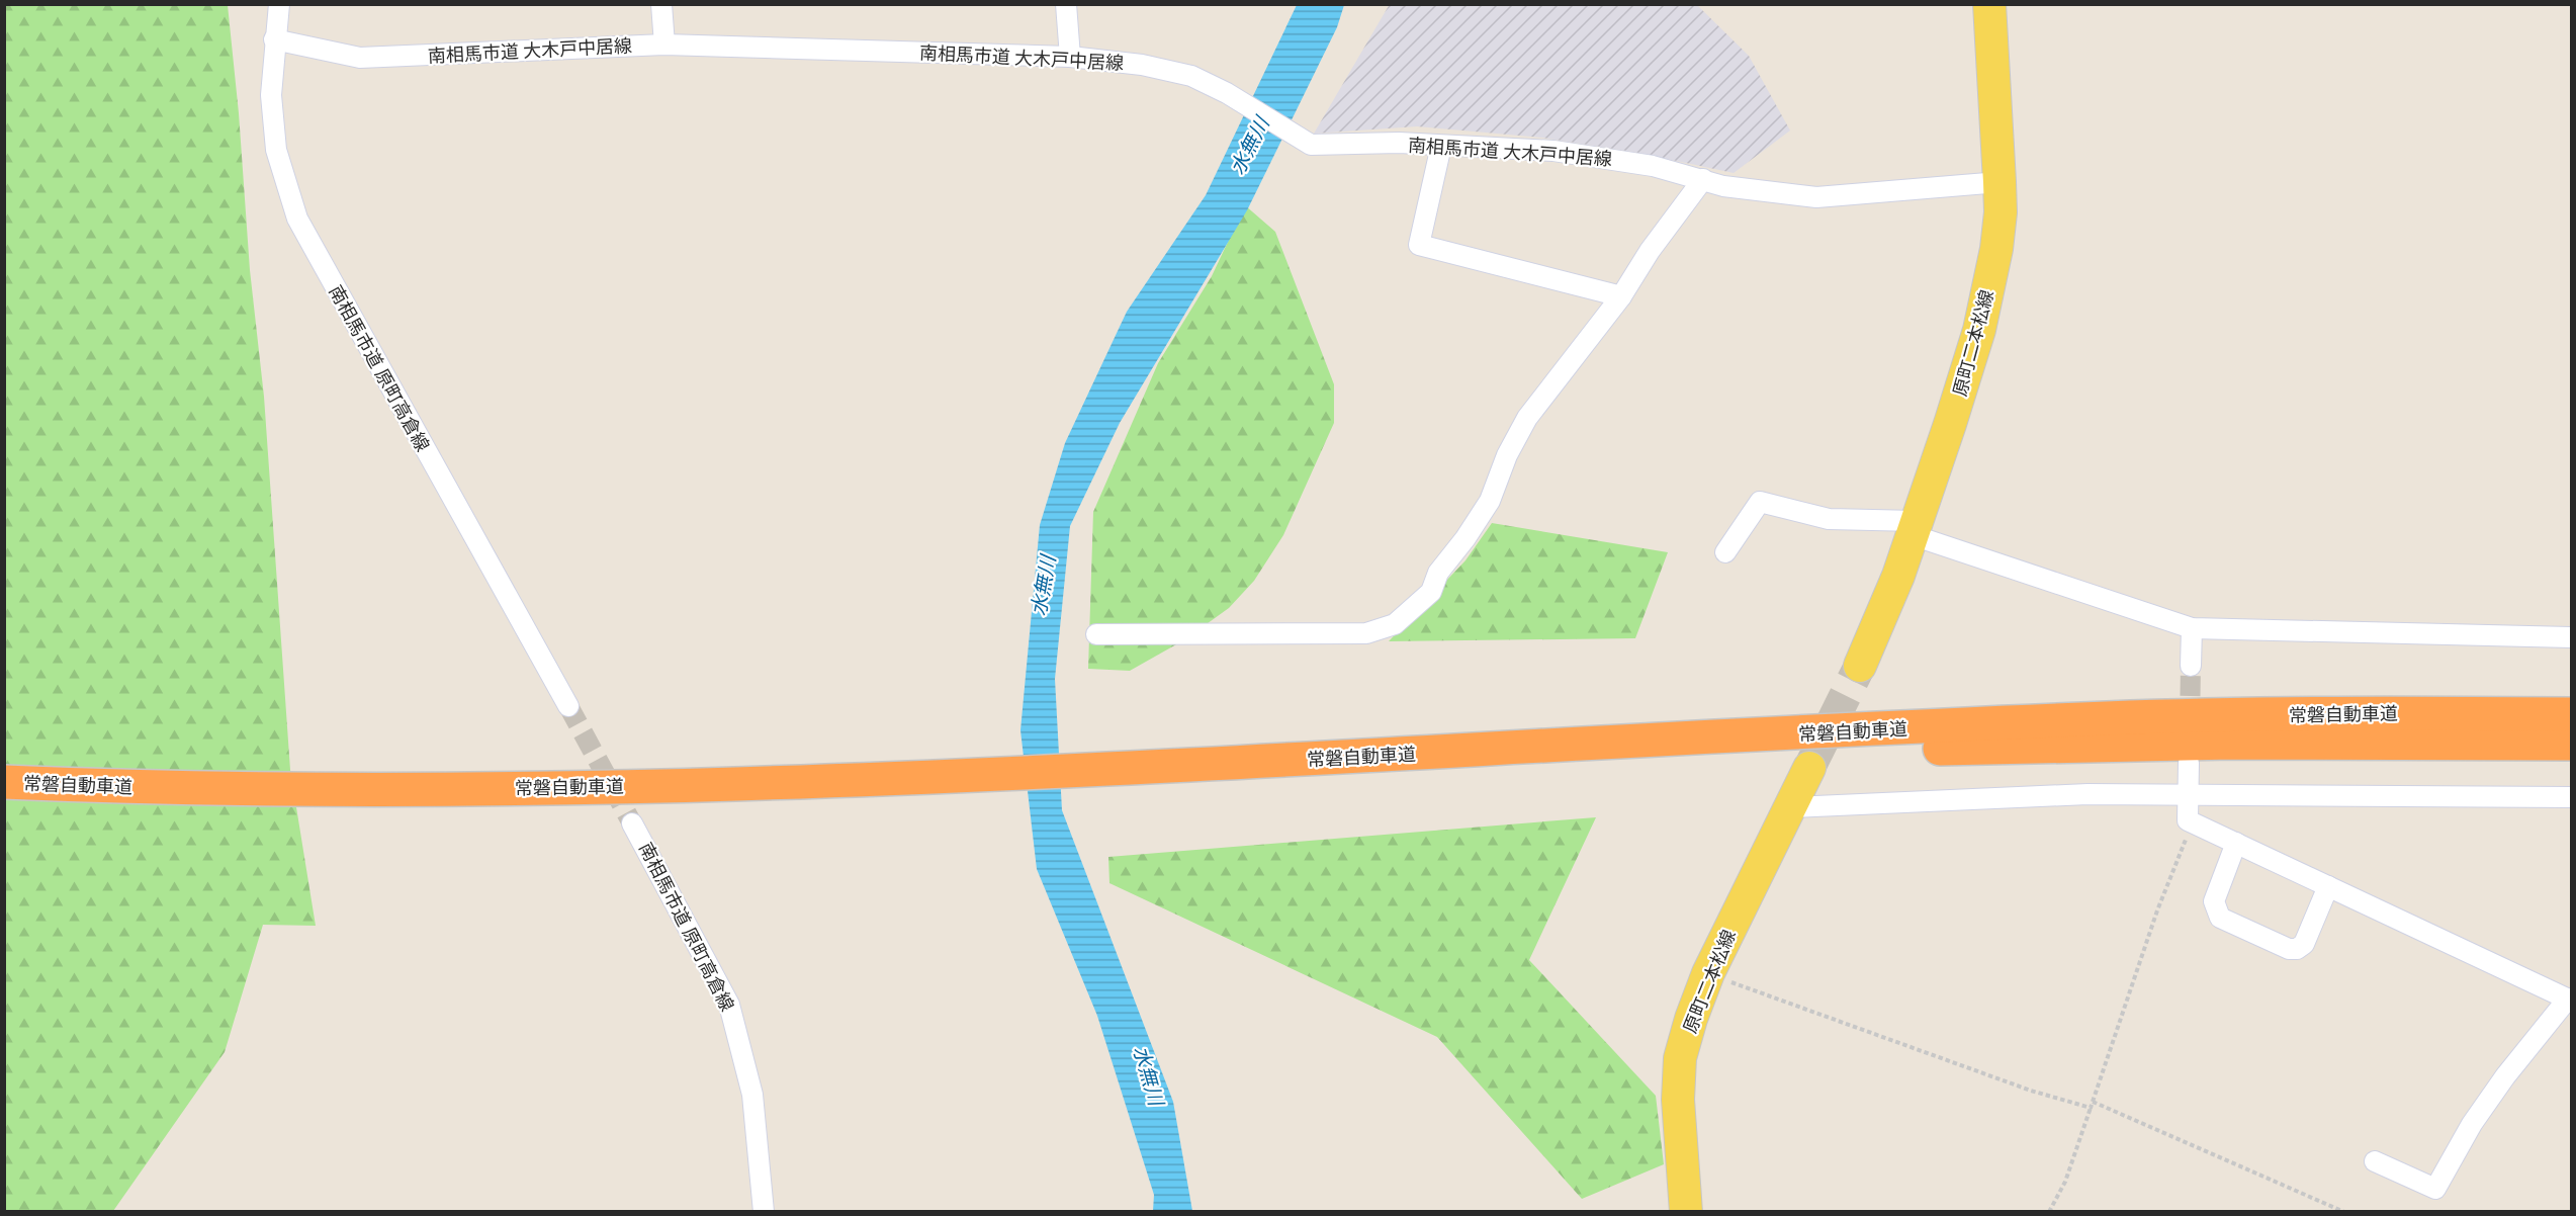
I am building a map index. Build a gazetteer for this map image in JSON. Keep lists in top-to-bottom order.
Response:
{
  "streets": {
    "highway": ["常磐自動車道"],
    "main road": ["原町二本松線"],
    "street": ["南相馬市道 大木戸中居線", "南相馬市道 原町高倉線"]
  },
  "crossings": [
    ["南相馬市道 大木戸中居線", "原町二本松線"],
    ["南相馬市道 大木戸中居線", "南相馬市道 原町高倉線"]
  ],
  "water": ["水無川"]
}
